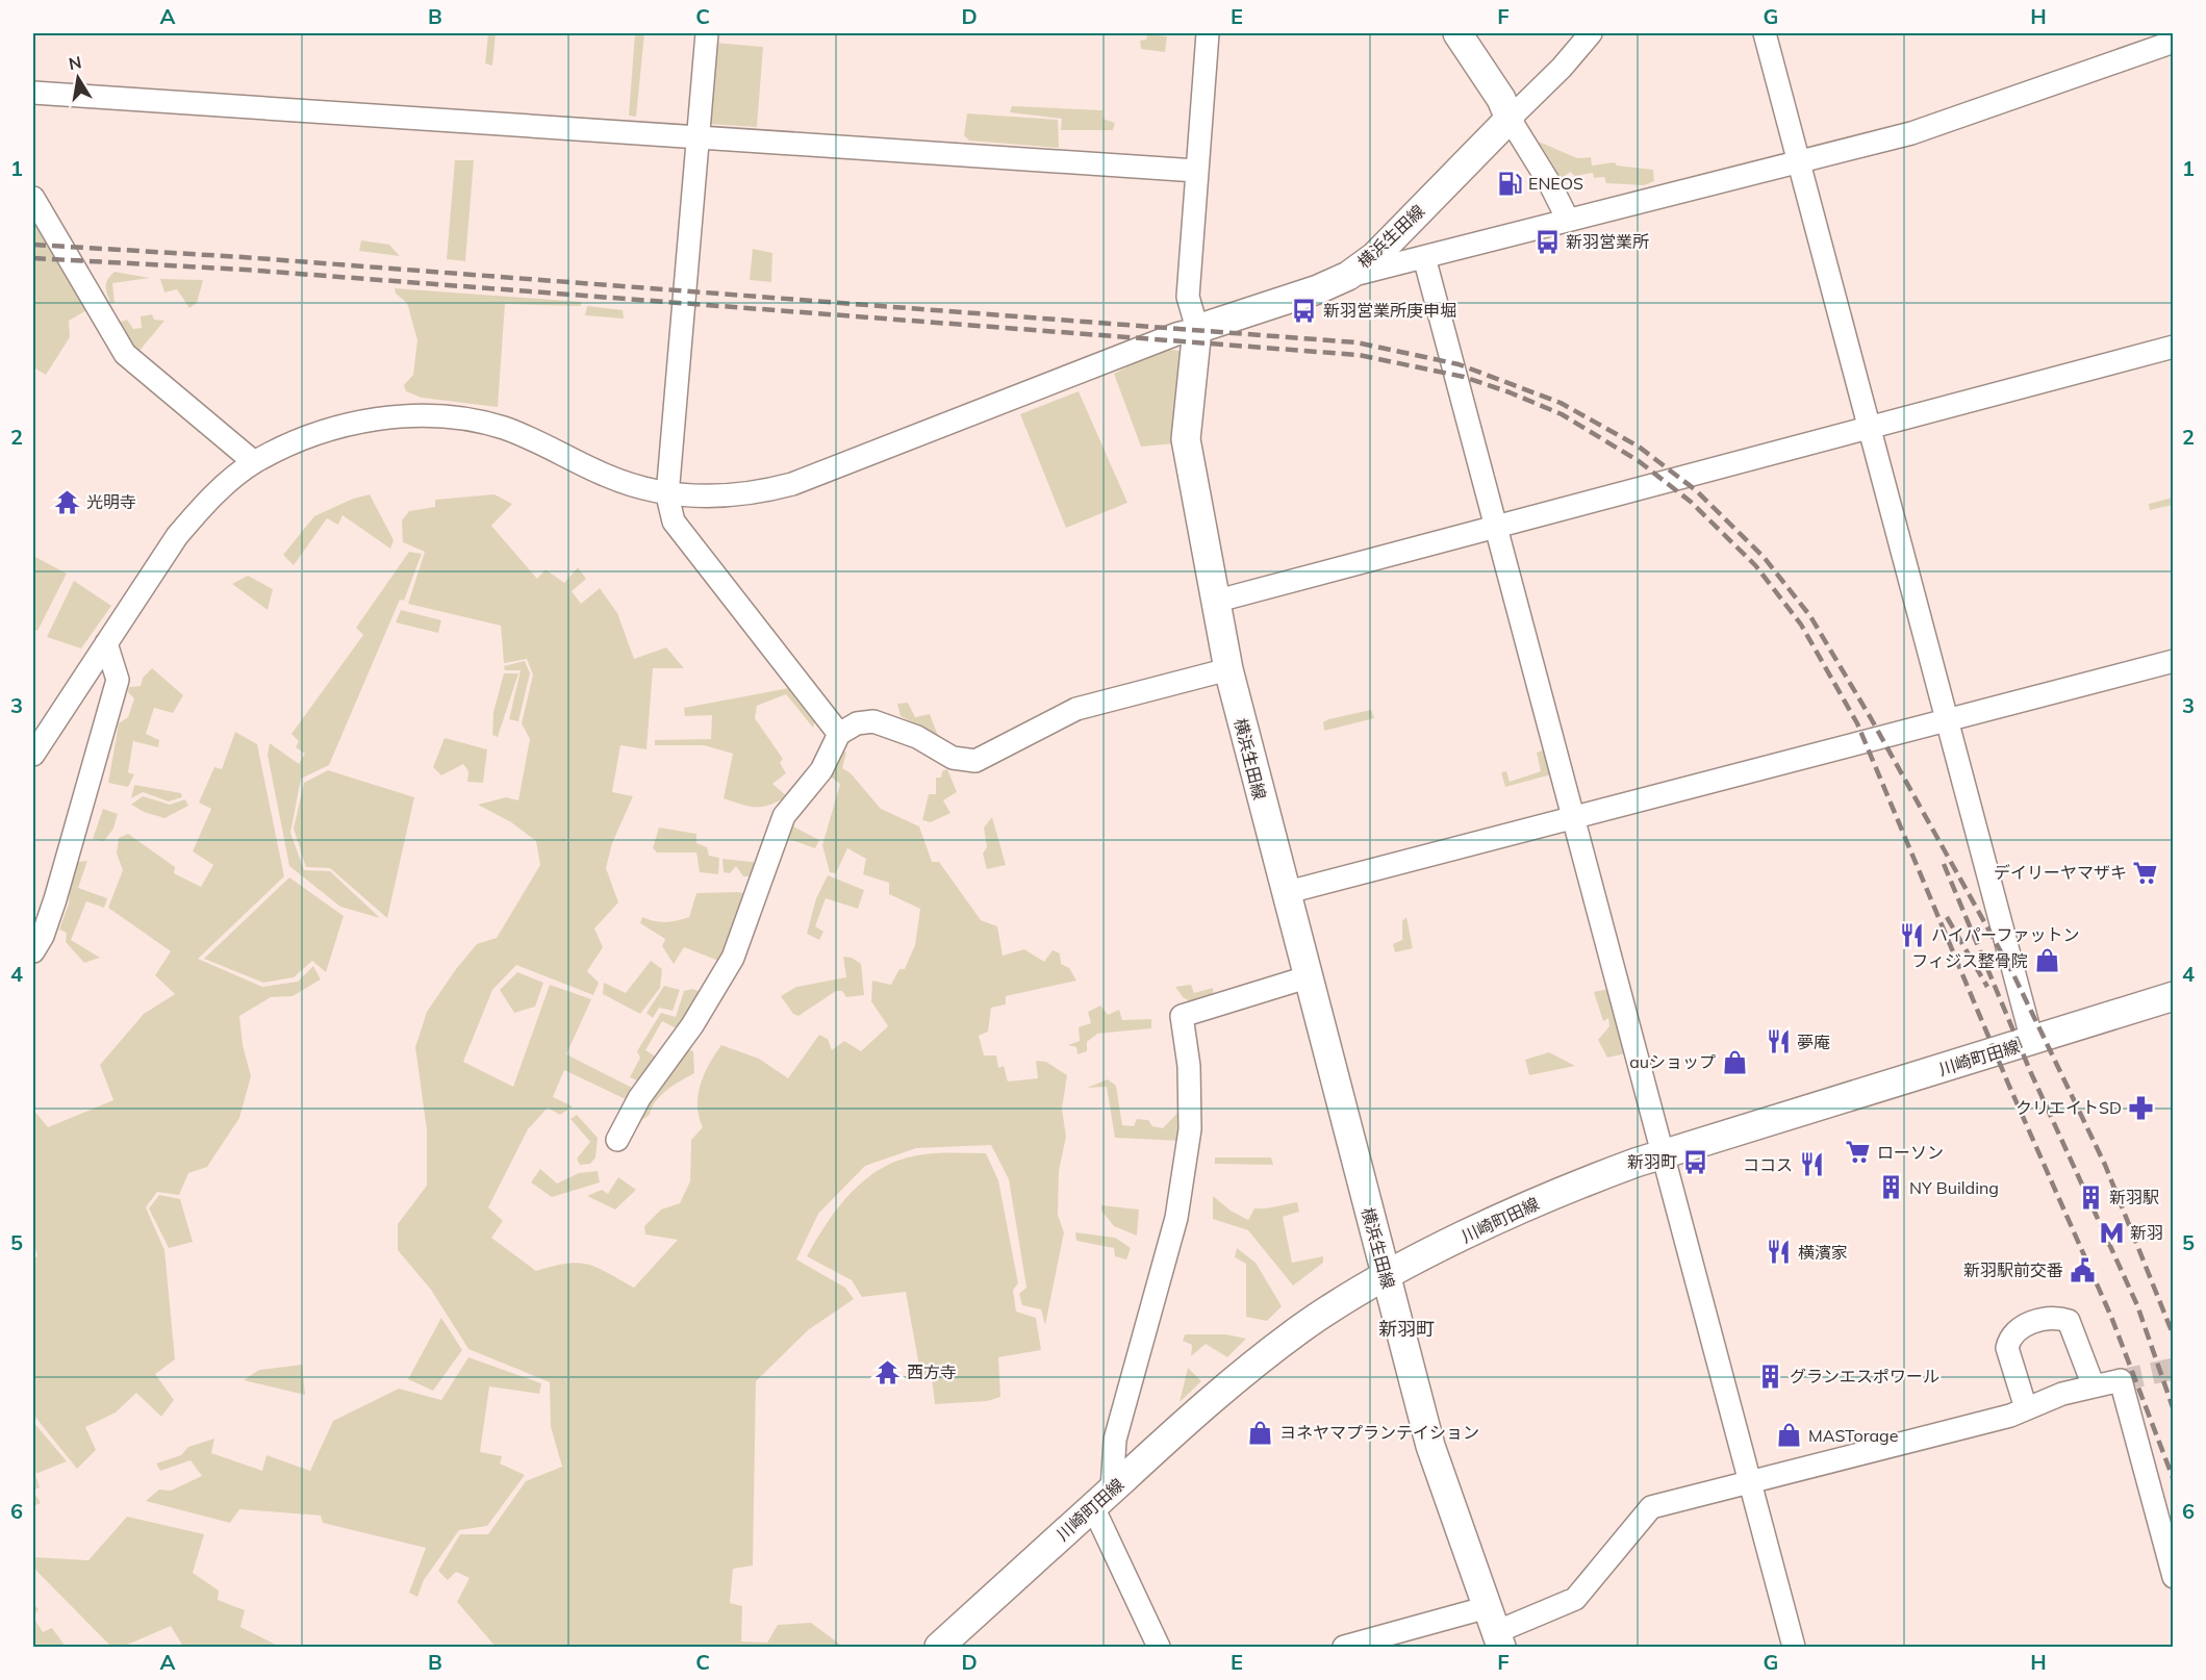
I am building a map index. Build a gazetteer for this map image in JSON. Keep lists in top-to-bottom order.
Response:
{
  "streets": {
    "main road": ["横浜生田線", "川崎町田線"]
  },
  "crossings": [
    ["横浜生田線", "川崎町田線"]
  ],
  "districts": ["新羽町"],
  "places": {
    "fuel station": ["ENEOS"],
    "bus stop": ["新羽営業所", "新羽営業所庚申堀", "新羽町"],
    "temple": ["光明寺", "西方寺"],
    "supermarket": ["デイリーヤマザキ", "ローソン"],
    "restaurant": [
      "ハイパーファットン",
      "夢庵",
      "ココス",
      "横濱家"
    ],
    "shop": [
      "フィジス整骨院",
      "auショップ",
      "ヨネヤマプランテイション",
      "MASTorage"
    ],
    "pharmacy": ["クリエイトSD"],
    "building": ["NY Building", "新羽駅", "グランエスポワール"],
    "metro station": ["新羽"],
    "public building": ["新羽駅前交番"]
  },
  "north": "top",
  "grid": {
    "columns": [
      "A",
      "B",
      "C",
      "D",
      "E",
      "F",
      "G",
      "H"
    ],
    "rows": [
      "1",
      "2",
      "3",
      "4",
      "5",
      "6"
    ]
  }
}
